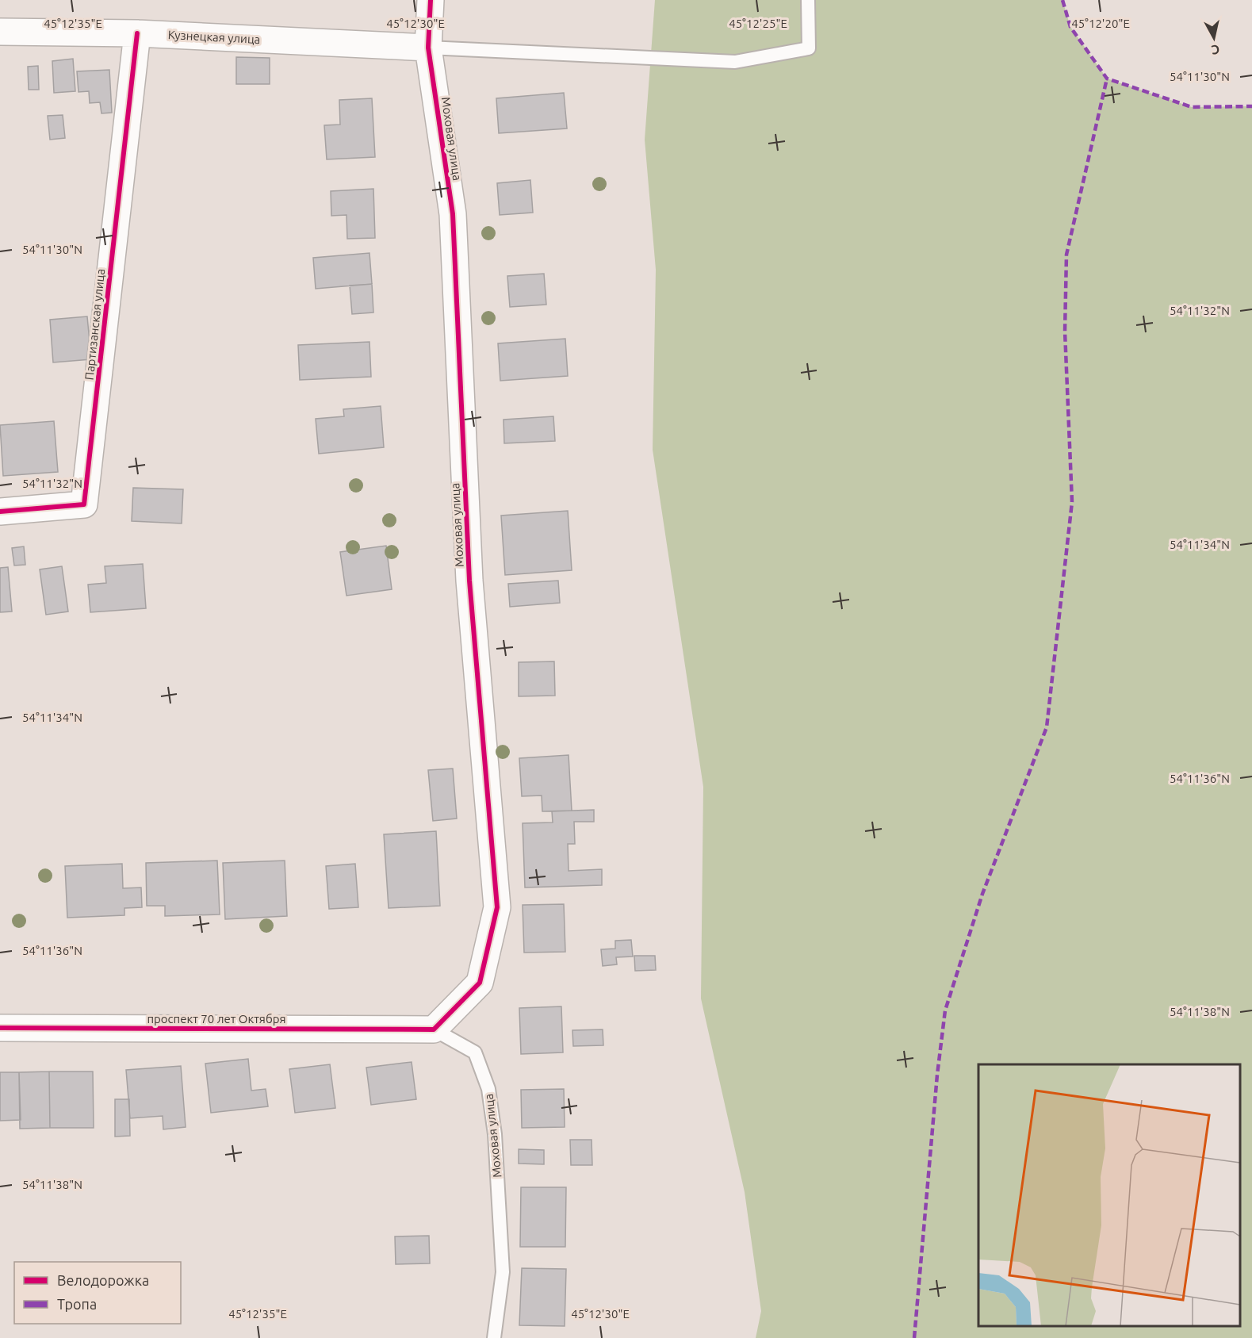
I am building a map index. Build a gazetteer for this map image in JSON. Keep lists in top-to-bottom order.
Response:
{
  "streets": {
    "street": [
      "Кузнецкая улица",
      "Моховая улица",
      "Партизанская улица",
      "проспект 70 лет Октября"
    ]
  },
  "crossings": [
    ["Кузнецкая улица", "Моховая улица"],
    ["Кузнецкая улица", "Партизанская улица"],
    ["Моховая улица", "проспект 70 лет Октября"]
  ],
  "legend": ["Велодорожка", "Тропа"],
  "north": "bottom",
  "coordinates": [
    "45°12'35\"E",
    "45°12'30\"E",
    "45°12'25\"E",
    "45°12'20\"E",
    "54°11'30\"N",
    "54°11'32\"N",
    "54°11'34\"N",
    "54°11'36\"N",
    "54°11'38\"N"
  ]
}
